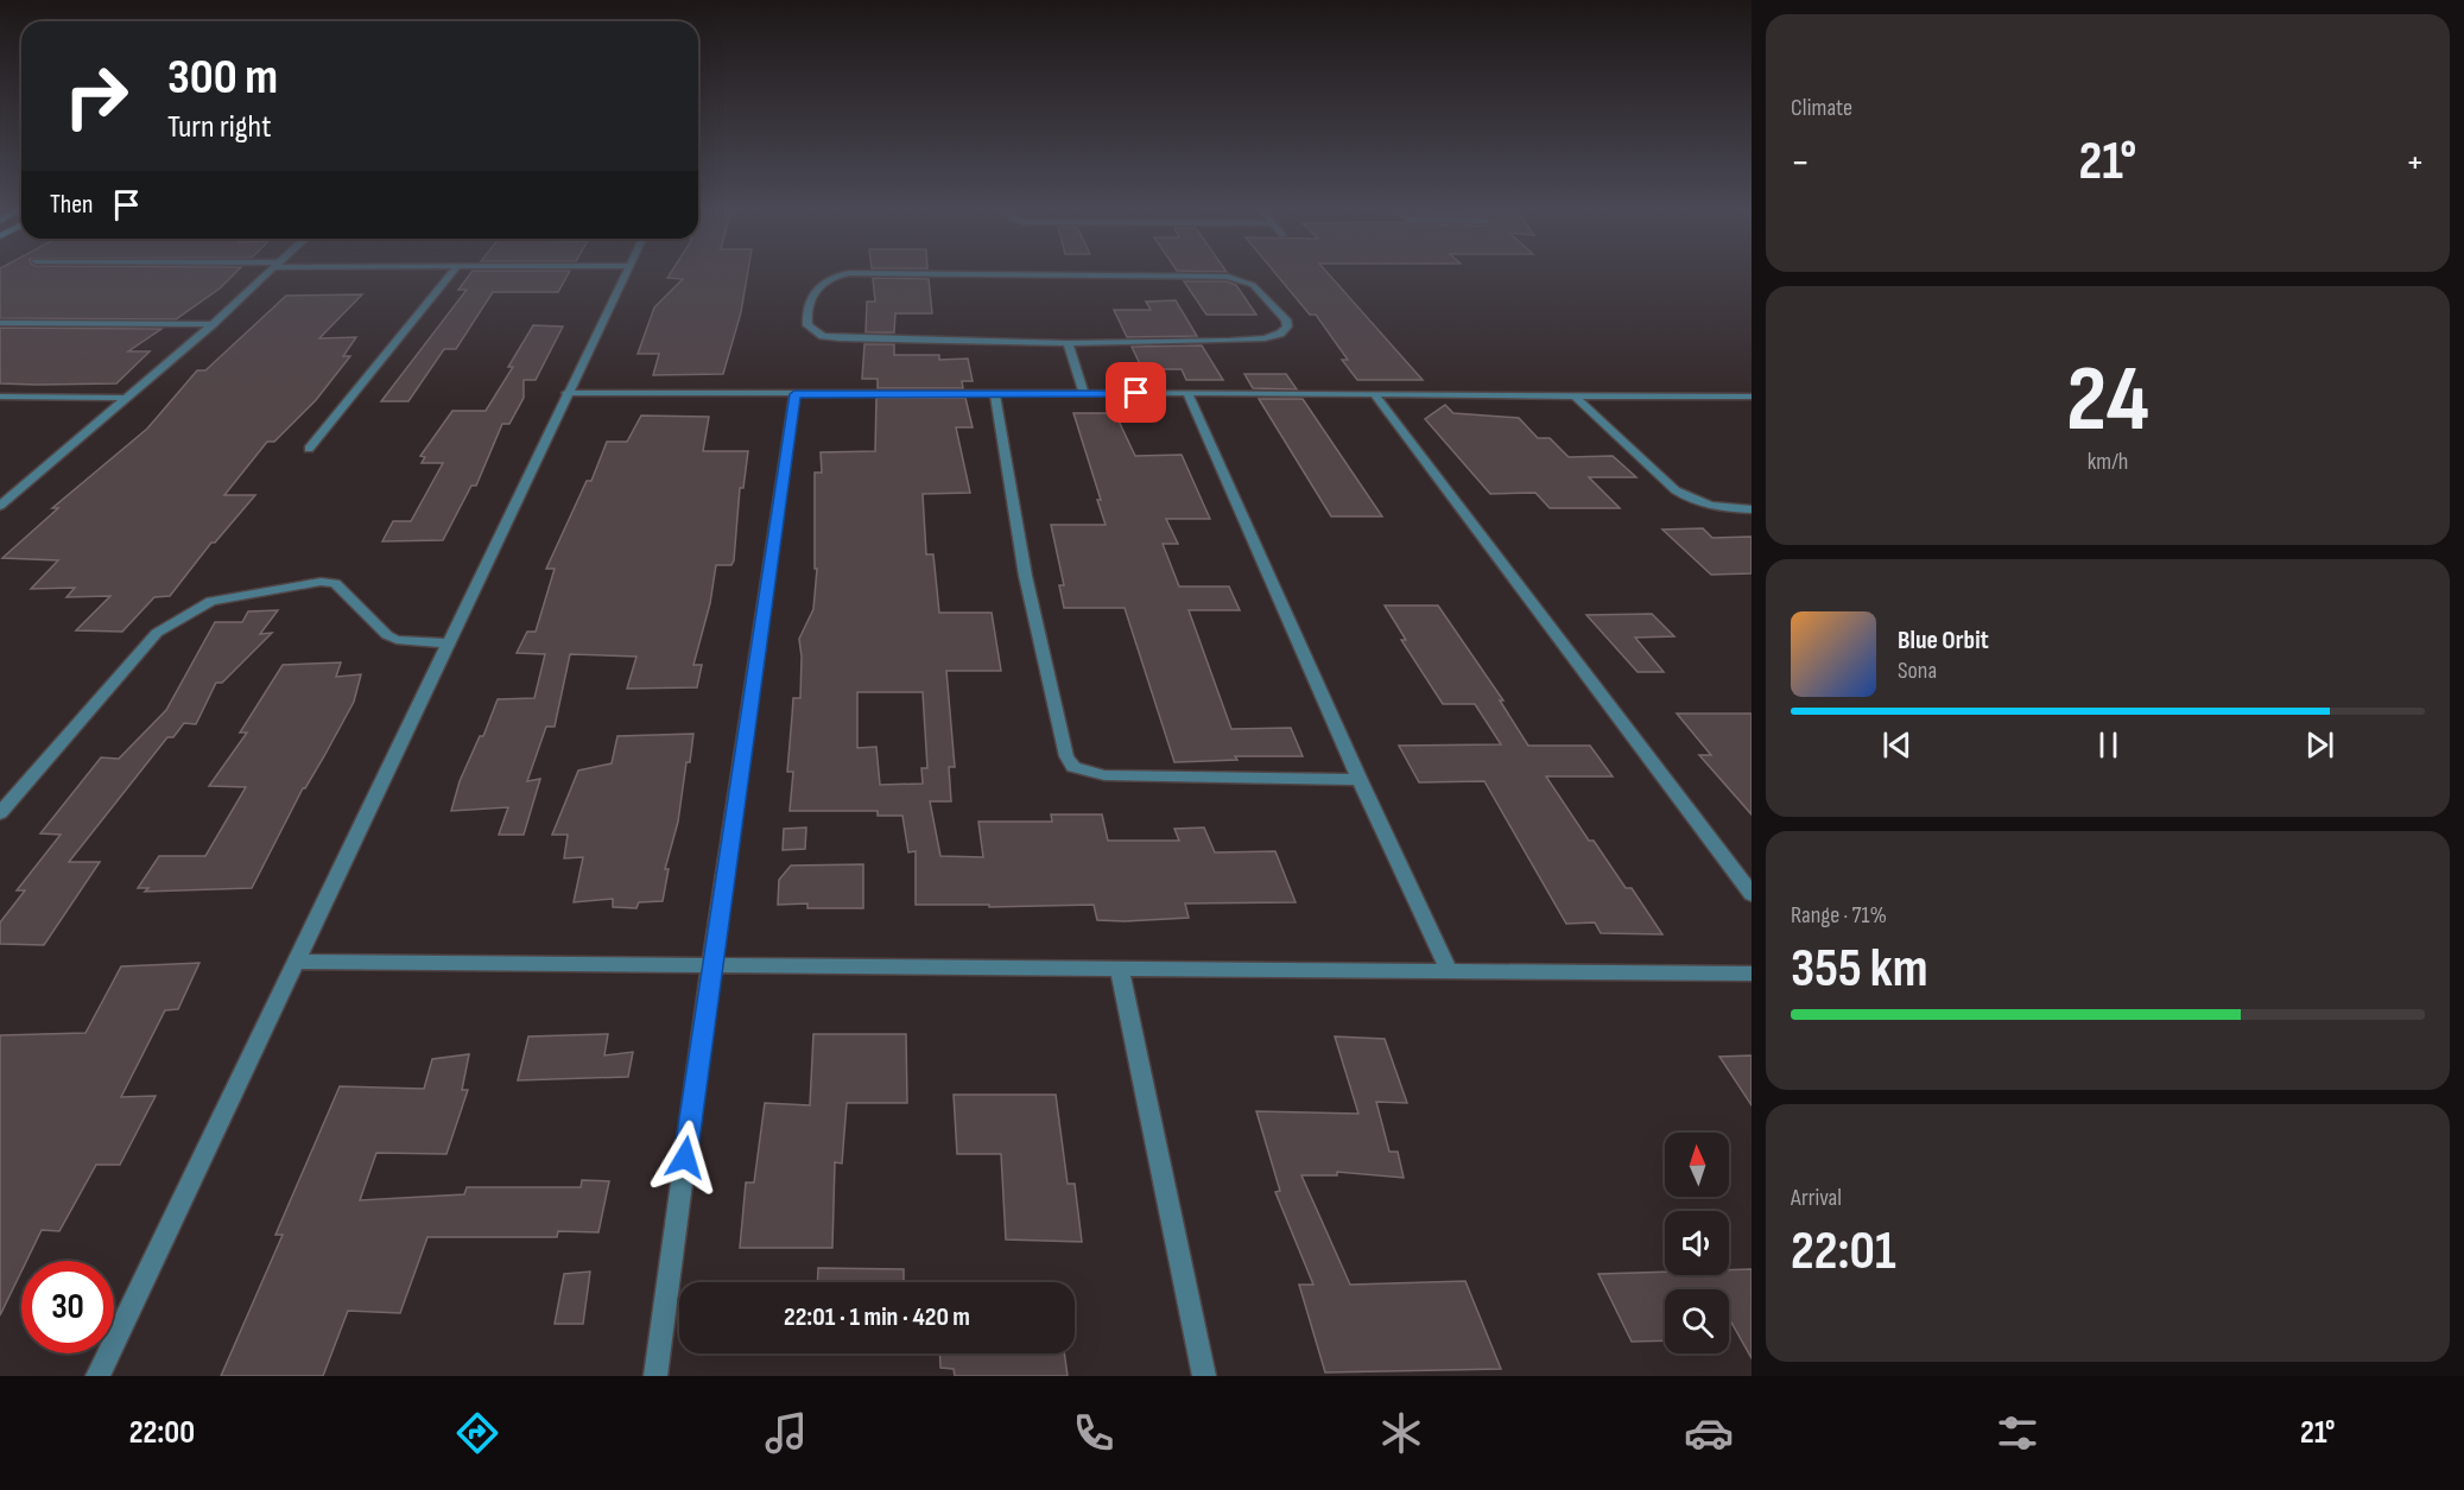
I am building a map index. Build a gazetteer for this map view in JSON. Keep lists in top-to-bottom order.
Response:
{
  "north": "top",
  "page": {
    "tile": [
      "Climate",
      ["24", "km/h"],
      ["Range · 71%", "355 km"],
      ["Arrival", "22:01"]
    ],
    "turn": ["300 m", "Turn right"],
    "heat": ["−", "21°", "+"],
    "then": "Then",
    "song": ["Blue Orbit", "Sona"],
    "limit": "30",
    "trip": "22:01 · 1 min · 420 m",
    "tabs": ["22:00", "21°"]
  }
}
